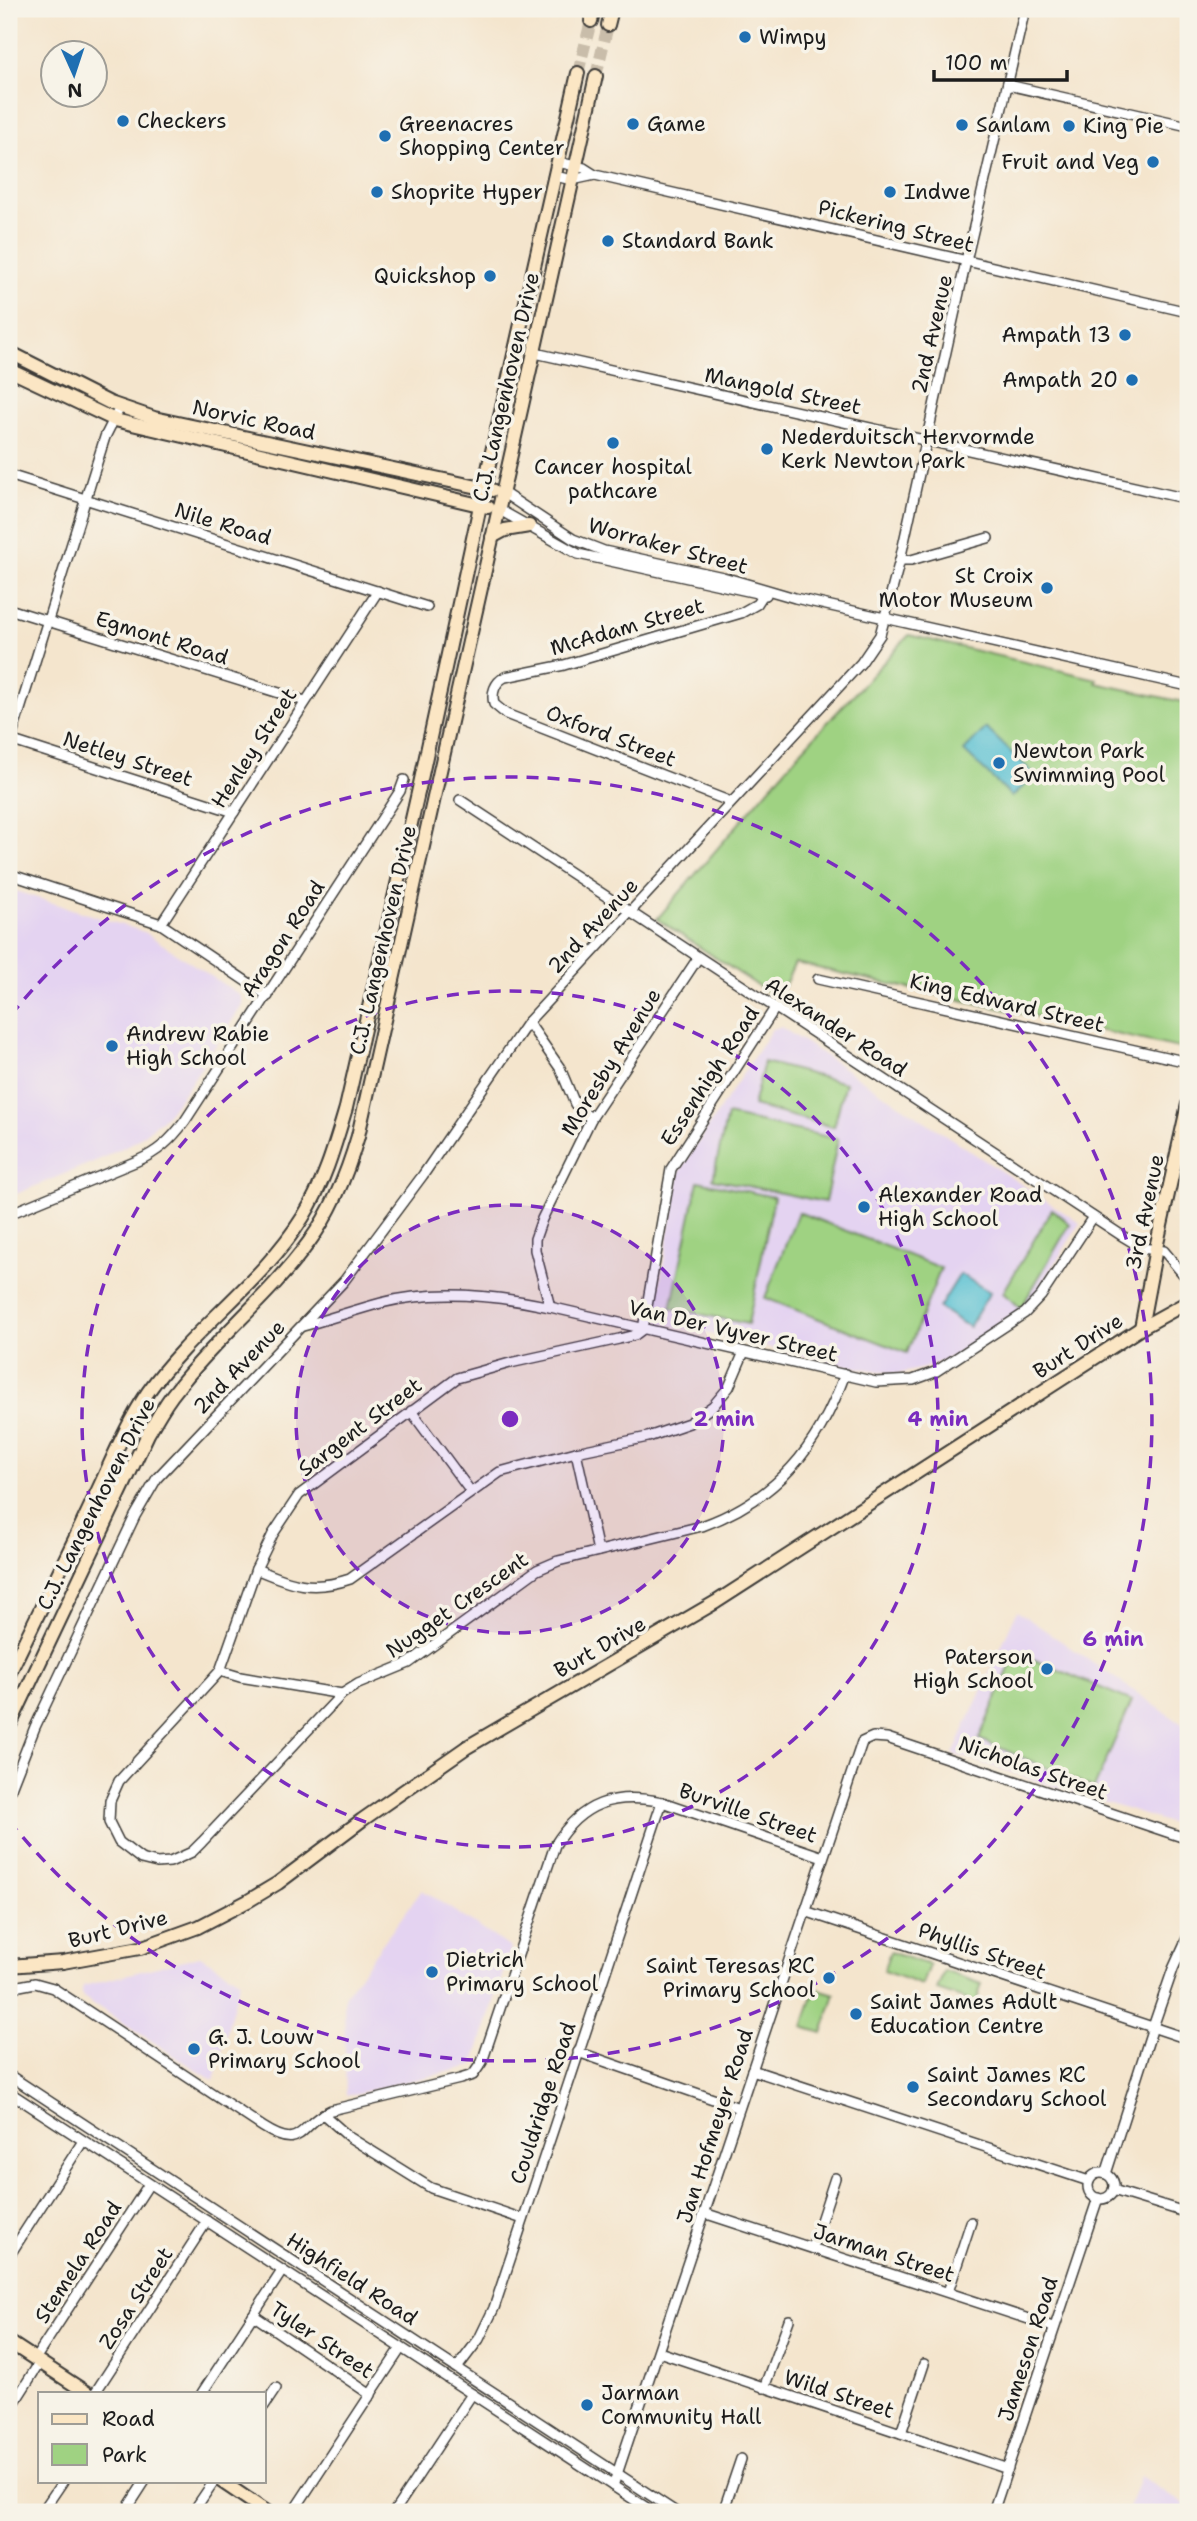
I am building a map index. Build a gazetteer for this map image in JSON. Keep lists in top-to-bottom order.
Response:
{
  "streets": {
    "main road": [
      "C.J. Langenhoven Drive",
      "Norvic Road",
      "3rd Avenue",
      "Burt Drive"
    ],
    "street": [
      "Pickering Street",
      "2nd Avenue",
      "Mangold Street",
      "Nile Road",
      "Worraker Street",
      "McAdam Street",
      "Egmont Road",
      "Oxford Street",
      "Henley Street",
      "Netley Street",
      "Aragon Road",
      "King Edward Street",
      "Alexander Road",
      "Moresby Avenue",
      "Essenhigh Road",
      "Van Der Vyver Street",
      "Sargent Street",
      "Nugget Crescent",
      "Nicholas Street",
      "Burville Street",
      "Phyllis Street",
      "Couldridge Road",
      "Jan Hofmeyer Road",
      "Jarman Street",
      "Stemela Road",
      "Highfield Road",
      "Zosa Street",
      "Tyler Street",
      "Jameson Road",
      "Wild Street"
    ]
  },
  "crossings": [
    ["Pickering Street", "2nd Avenue"],
    ["Pickering Street", "C.J. Langenhoven Drive"],
    ["2nd Avenue", "Mangold Street"],
    ["2nd Avenue", "Worraker Street"],
    ["2nd Avenue", "Oxford Street"],
    ["2nd Avenue", "Alexander Road"],
    ["2nd Avenue", "Van Der Vyver Street"],
    ["C.J. Langenhoven Drive", "Mangold Street"],
    ["C.J. Langenhoven Drive", "Norvic Road"],
    ["C.J. Langenhoven Drive", "Worraker Street"],
    ["Norvic Road", "Worraker Street"],
    ["Nile Road", "Henley Street"],
    ["Worraker Street", "McAdam Street"],
    ["McAdam Street", "Oxford Street"],
    ["Egmont Road", "Henley Street"],
    ["Henley Street", "Netley Street"],
    ["Alexander Road", "Moresby Avenue"],
    ["Alexander Road", "Essenhigh Road"],
    ["Alexander Road", "3rd Avenue"],
    ["Alexander Road", "Van Der Vyver Street"],
    ["Moresby Avenue", "Van Der Vyver Street"],
    ["Essenhigh Road", "Van Der Vyver Street"],
    ["Essenhigh Road", "Sargent Street"],
    ["3rd Avenue", "Burt Drive"],
    ["Van Der Vyver Street", "Sargent Street"],
    ["Van Der Vyver Street", "Nugget Crescent"],
    ["Sargent Street", "Nugget Crescent"],
    ["Nicholas Street", "Jan Hofmeyer Road"],
    ["Burville Street", "Couldridge Road"],
    ["Burville Street", "Jan Hofmeyer Road"],
    ["Phyllis Street", "Jan Hofmeyer Road"],
    ["Couldridge Road", "Highfield Road"],
    ["Jan Hofmeyer Road", "Jarman Street"],
    ["Jan Hofmeyer Road", "Highfield Road"],
    ["Jan Hofmeyer Road", "Wild Street"],
    ["Jarman Street", "Jameson Road"],
    ["Stemela Road", "Highfield Road"],
    ["Highfield Road", "Zosa Street"],
    ["Jameson Road", "Wild Street"]
  ],
  "places": [
    "Wimpy",
    "Checkers",
    "Game",
    "Sanlam",
    "King Pie",
    "Greenacres Shopping Center",
    "Fruit and Veg",
    "Shoprite Hyper",
    "Indwe",
    "Standard Bank",
    "Quickshop",
    "Ampath 13",
    "Ampath 20",
    "Cancer hospital pathcare",
    "Nederduitsch Hervormde Kerk Newton Park",
    "St Croix Motor Museum",
    "Newton Park Swimming Pool",
    "Andrew Rabie High School",
    "Alexander Road High School",
    "Paterson High School",
    "Dietrich Primary School",
    "Saint Teresas RC Primary School",
    "Saint James Adult Education Centre",
    "G. J. Louw Primary School",
    "Saint James RC Secondary School",
    "Jarman Community Hall"
  ],
  "legend": ["Road", "Park"],
  "scale_bar": "100 m",
  "north": "bottom",
  "rings": ["2 min", "4 min", "6 min"]
}
